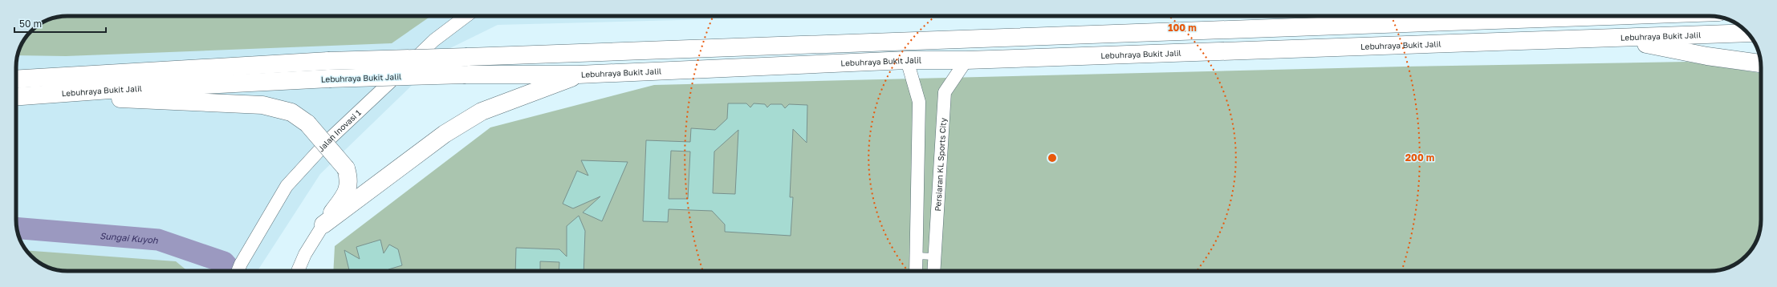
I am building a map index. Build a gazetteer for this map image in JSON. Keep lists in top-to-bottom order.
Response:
{
  "streets": {
    "highway": ["Lebuhraya Bukit Jalil"],
    "street": ["Jalan Inovasi 1", "Persiaran KL Sports City"]
  },
  "crossings": [
    ["Lebuhraya Bukit Jalil", "Persiaran KL Sports City"]
  ],
  "water": ["Sungai Kuyoh"],
  "scale_bar": "50 m",
  "rings": ["100 m", "200 m"]
}
